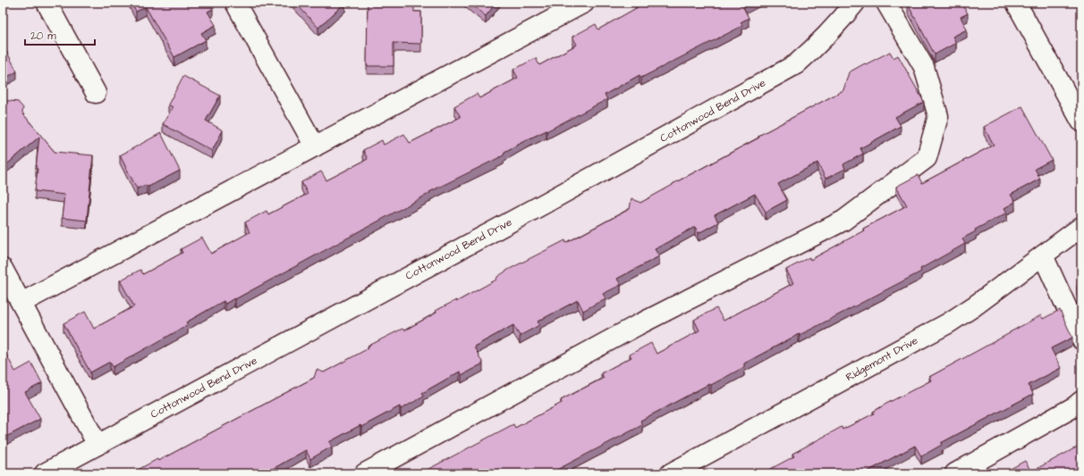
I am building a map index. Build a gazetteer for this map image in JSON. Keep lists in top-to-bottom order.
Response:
{
  "streets": {
    "street": ["Cottonwood Bend Drive", "Ridgemont Drive"]
  },
  "scale_bar": "20 m"
}
